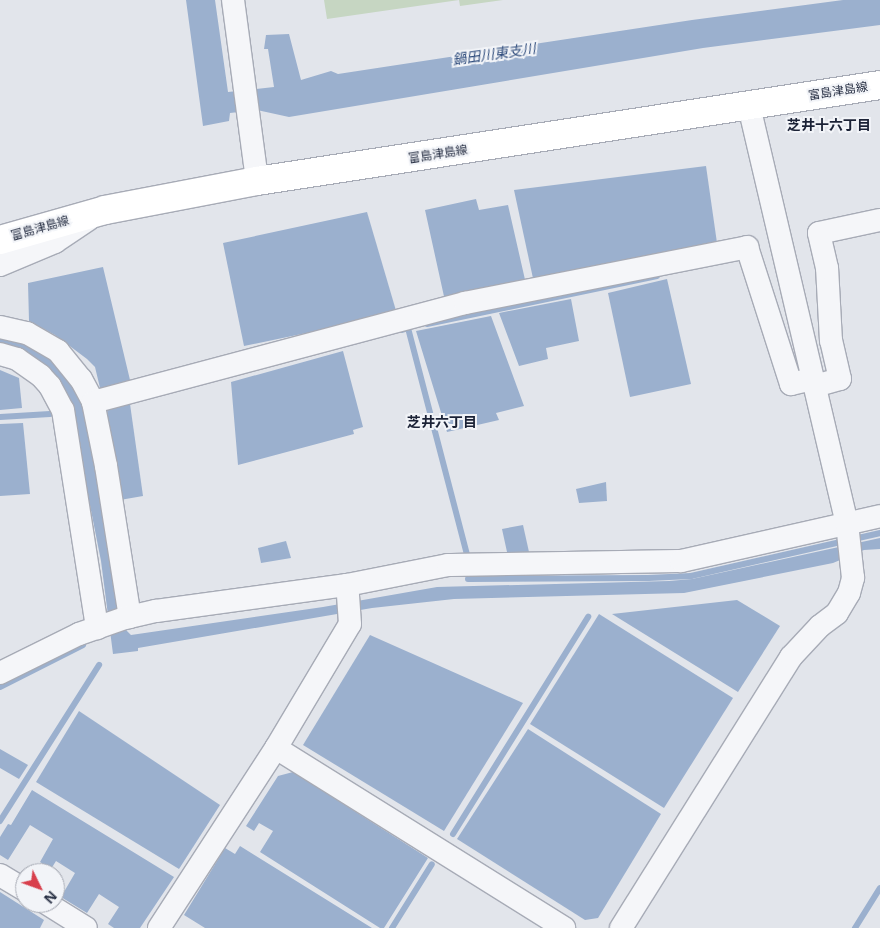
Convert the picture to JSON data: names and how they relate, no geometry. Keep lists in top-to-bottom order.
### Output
{
  "streets": {
    "main road": ["富島津島線"]
  },
  "districts": ["芝井十六丁目", "芝井六丁目"],
  "water": ["鍋田川東支川"],
  "north": "bottom right"
}
